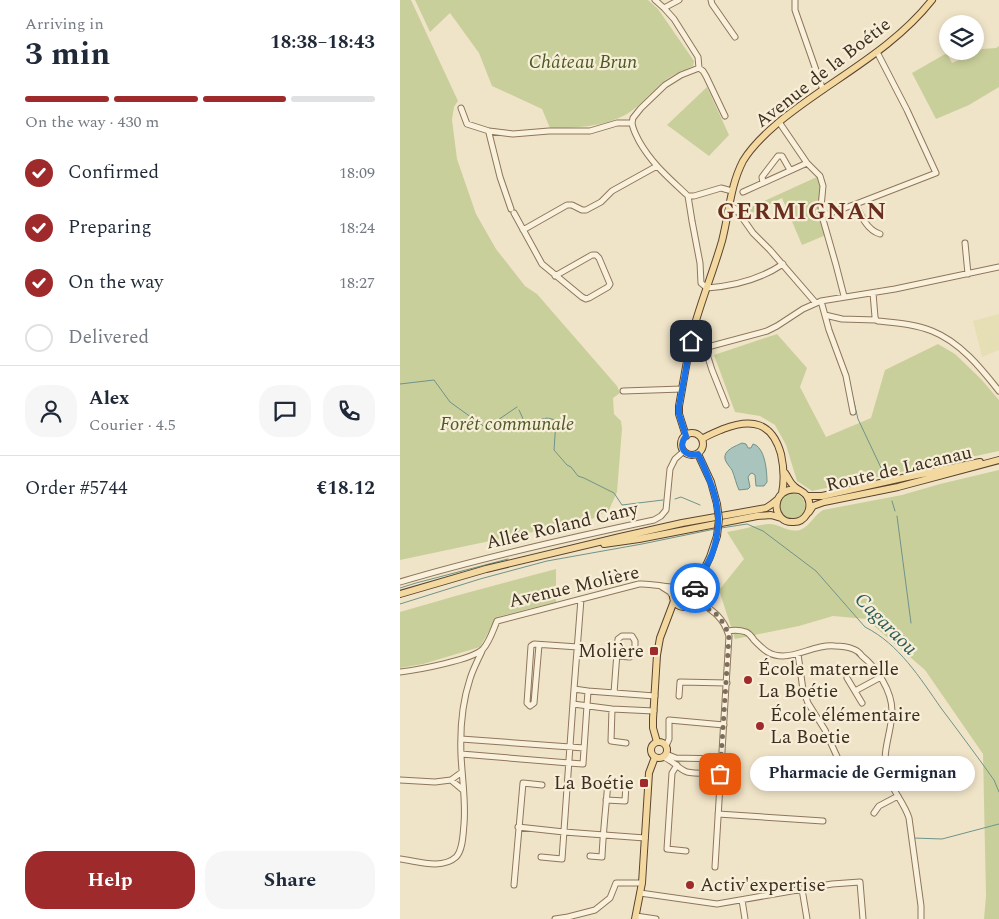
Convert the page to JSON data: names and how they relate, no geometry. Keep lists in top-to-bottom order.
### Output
{
  "streets": {
    "main road": ["Avenue de la Boétie", "Route de Lacanau"],
    "street": ["Allée Roland Cany", "Avenue Molière"]
  },
  "crossings": [
    ["Avenue de la Boétie", "Allée Roland Cany"]
  ],
  "districts": ["GERMIGNAN"],
  "water": ["Cagaraou"],
  "parks": ["Château Brun", "Forêt communale"],
  "places": {
    "transit": ["Molière", "La Boétie"],
    "other": [
      "École maternelle La Boétie",
      "École élémentaire La Boetie",
      "Pharmacie de Germignan",
      "Activ'expertise"
    ]
  },
  "page": {
    "heading": ["3 min", "Arriving in", "18:38–18:43"],
    "panel": [
      "Alex",
      "Courier · 4.5",
      "Order #5744",
      "€18.12"
    ],
    "bar": "On the way · 430 m",
    "list": [
      ["Confirmed", "18:09"],
      ["Preparing", "18:24"],
      ["On the way", "18:27"],
      "Delivered"
    ],
    "bubble": "Pharmacie de Germignan",
    "buttons": ["Help", "Share"]
  }
}
